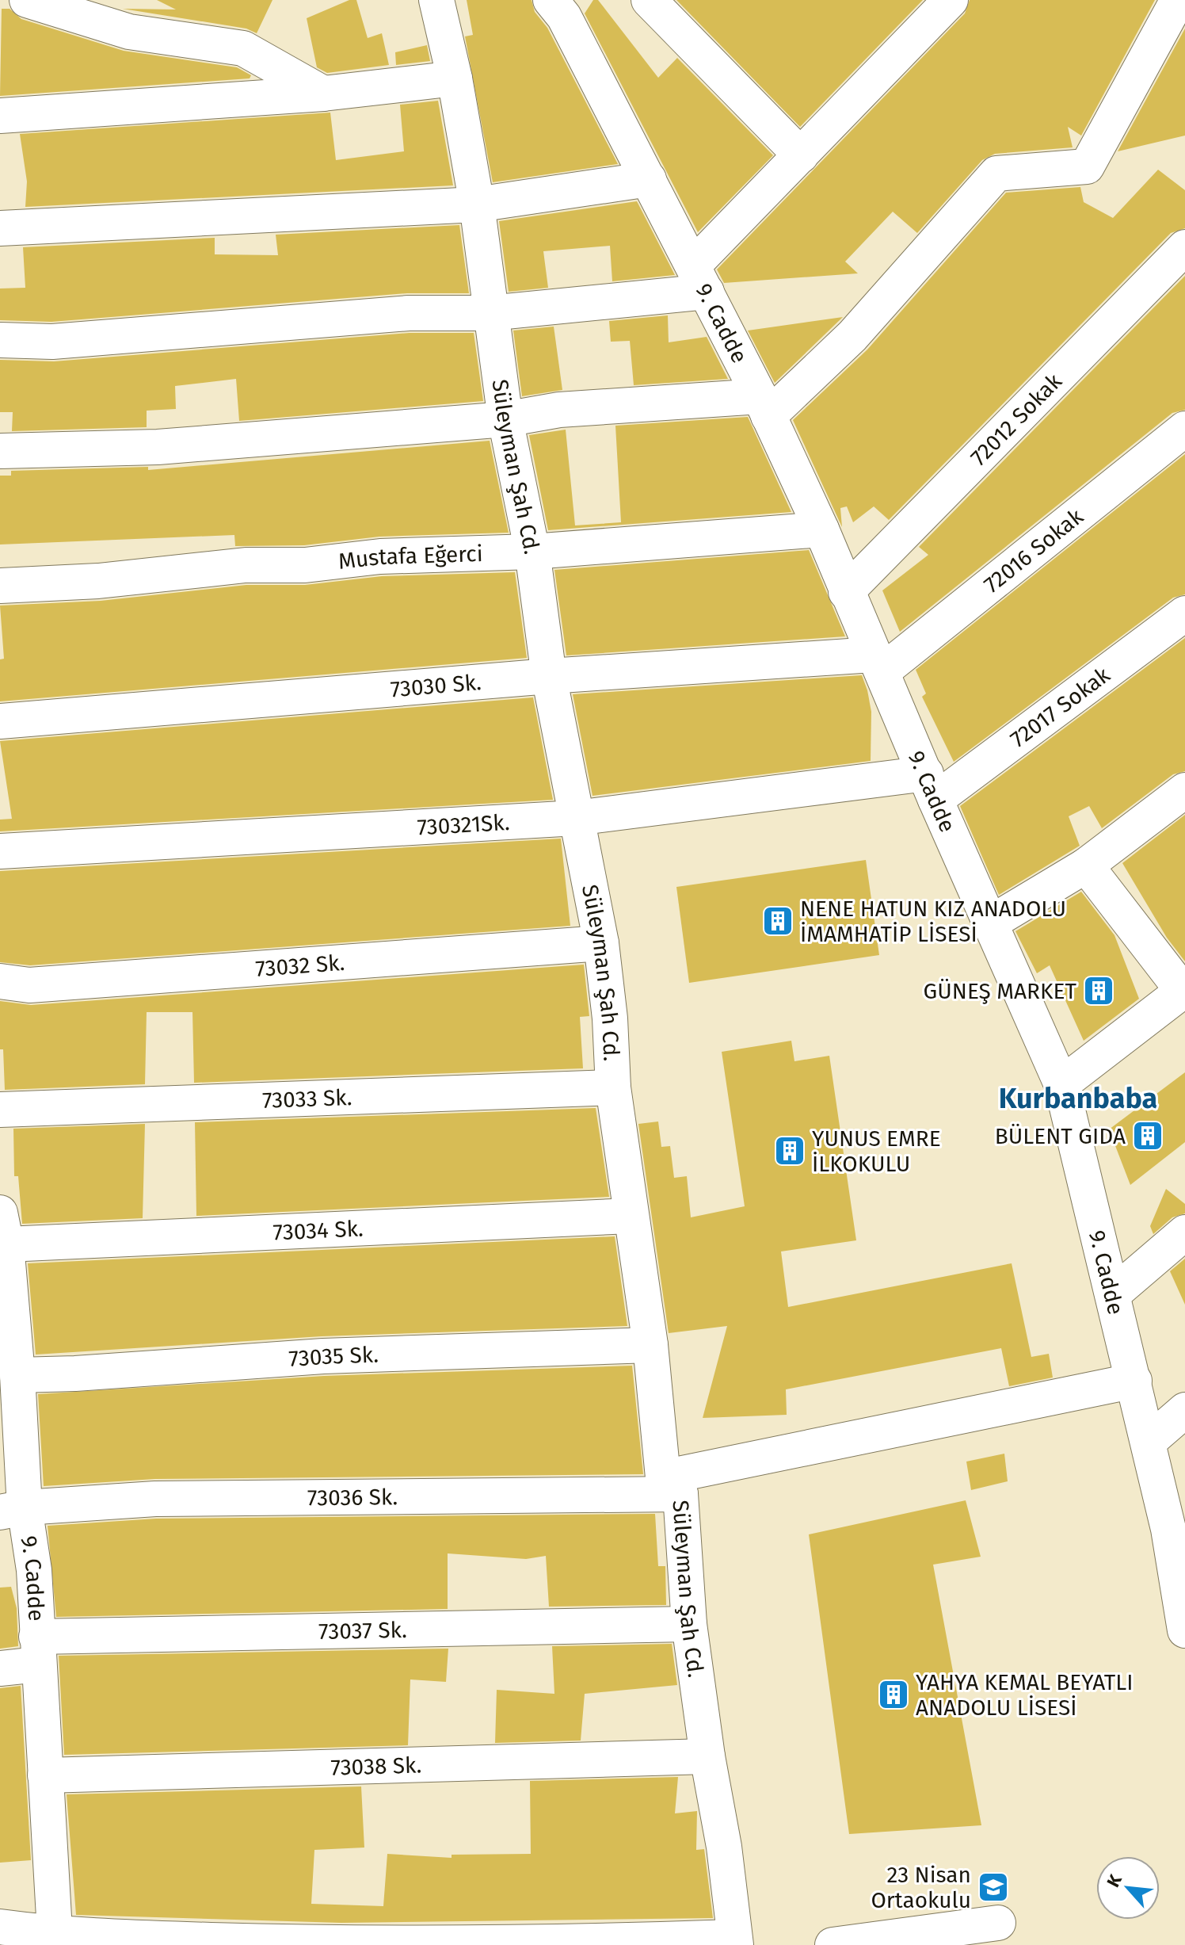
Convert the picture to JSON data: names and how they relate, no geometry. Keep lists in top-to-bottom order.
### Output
{
  "streets": {
    "street": [
      "9. Cadde",
      "72012 Sokak",
      "Süleyman Şah Cd.",
      "72016 Sokak",
      "Mustafa Eğerci",
      "73030 Sk.",
      "72017 Sokak",
      "730321Sk.",
      "73032 Sk.",
      "73033 Sk.",
      "73034 Sk.",
      "73035 Sk.",
      "73036 Sk.",
      "73037 Sk.",
      "73038 Sk."
    ]
  },
  "crossings": [
    ["9. Cadde", "72012 Sokak"],
    ["9. Cadde", "72016 Sokak"],
    ["9. Cadde", "Mustafa Eğerci"],
    ["9. Cadde", "73030 Sk."],
    ["9. Cadde", "72017 Sokak"],
    ["9. Cadde", "730321Sk."],
    ["9. Cadde", "73034 Sk."],
    ["9. Cadde", "73035 Sk."],
    ["9. Cadde", "73036 Sk."],
    ["9. Cadde", "73037 Sk."],
    ["9. Cadde", "73038 Sk."],
    ["Süleyman Şah Cd.", "Mustafa Eğerci"],
    ["Süleyman Şah Cd.", "73030 Sk."],
    ["Süleyman Şah Cd.", "730321Sk."],
    ["Süleyman Şah Cd.", "73032 Sk."],
    ["Süleyman Şah Cd.", "73033 Sk."],
    ["Süleyman Şah Cd.", "73034 Sk."],
    ["Süleyman Şah Cd.", "73035 Sk."],
    ["Süleyman Şah Cd.", "73036 Sk."],
    ["Süleyman Şah Cd.", "73037 Sk."],
    ["Süleyman Şah Cd.", "73038 Sk."],
    ["72016 Sokak", "73030 Sk."],
    ["72017 Sokak", "730321Sk."]
  ],
  "districts": ["Kurbanbaba"],
  "places": {
    "building": [
      "NENE HATUN KIZ ANADOLU İMAMHATİP LİSESİ",
      "GÜNEŞ MARKET",
      "BÜLENT GIDA",
      "YUNUS EMRE İLKOKULU",
      "YAHYA KEMAL BEYATLI ANADOLU LİSESİ"
    ],
    "school or university": ["23 Nisan Ortaokulu"]
  },
  "north": "top left"
}
